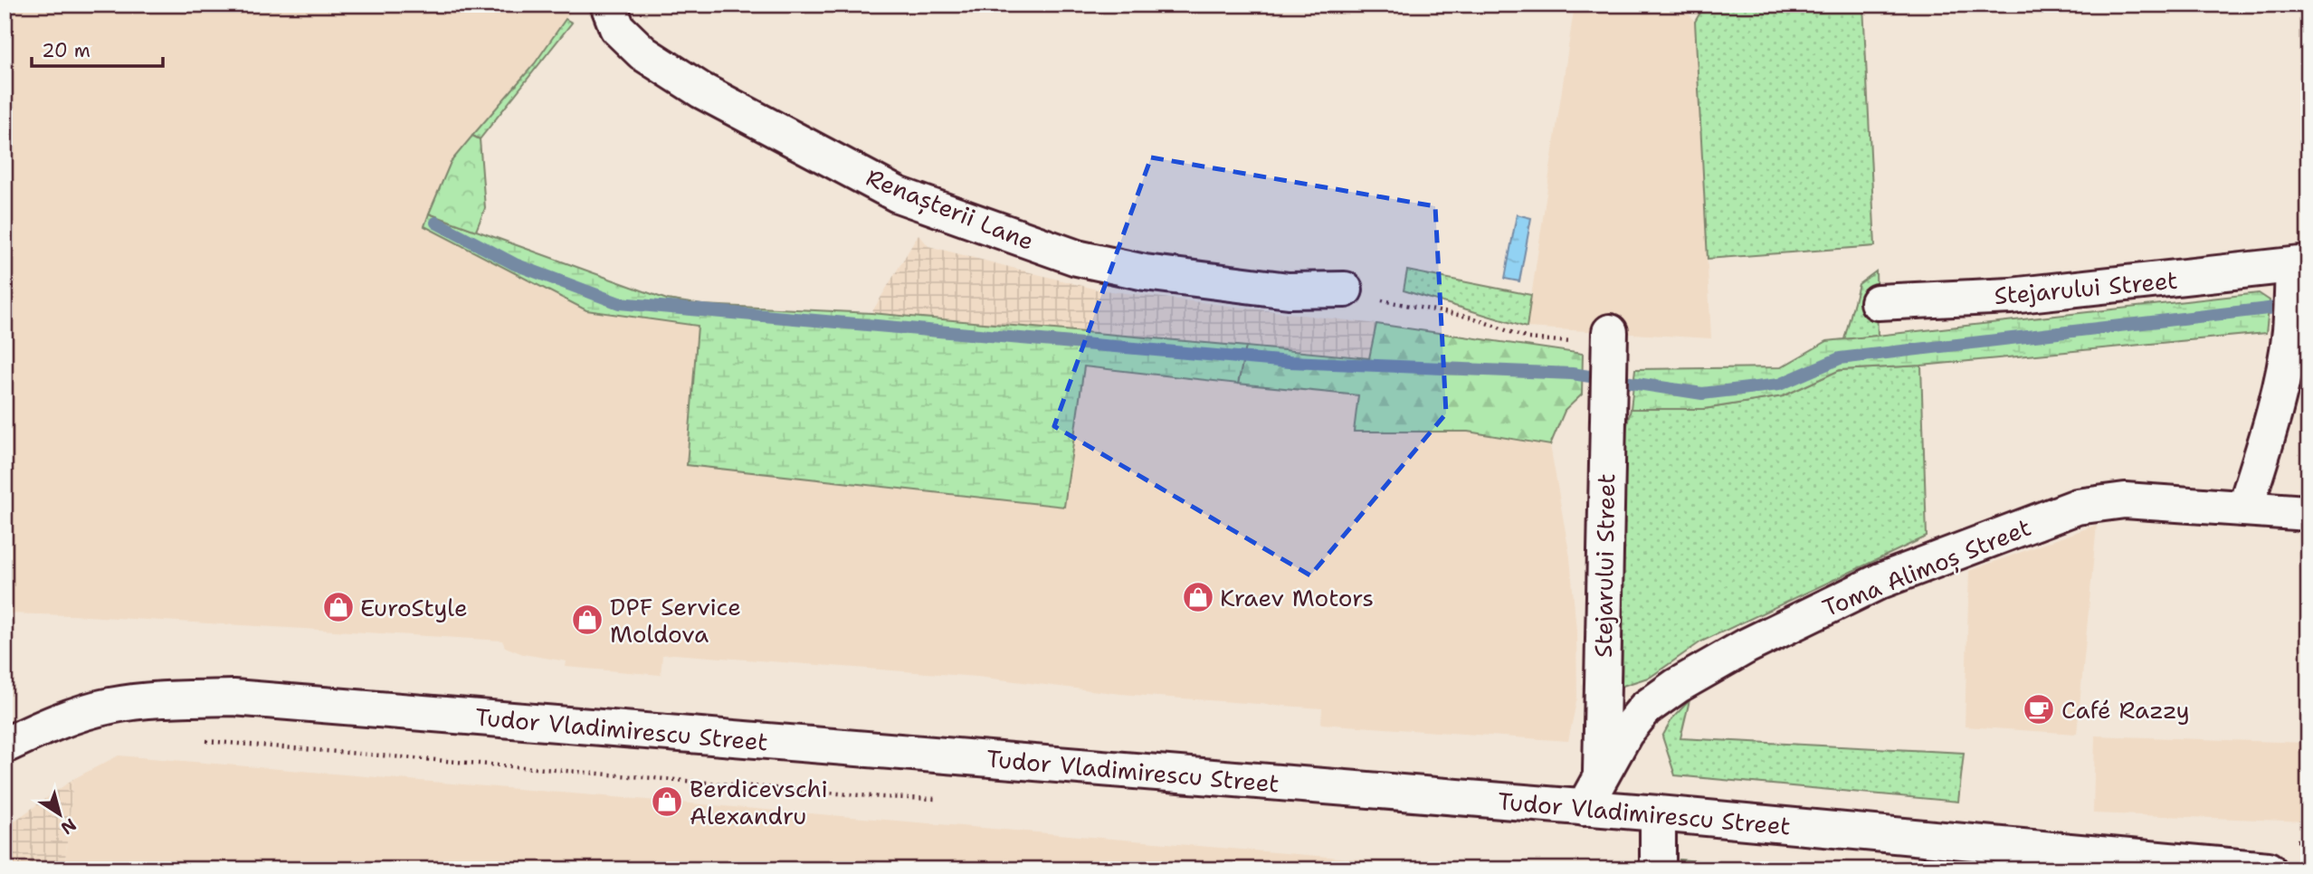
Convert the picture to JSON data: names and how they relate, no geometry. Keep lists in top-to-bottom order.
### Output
{
  "streets": {
    "street": [
      "Renașterii Lane",
      "Stejarului Street",
      "Toma Alimoș Street",
      "Tudor Vladimirescu Street"
    ]
  },
  "crossings": [
    ["Stejarului Street", "Toma Alimoș Street"],
    ["Toma Alimoș Street", "Tudor Vladimirescu Street"]
  ],
  "places": {
    "shop": [
      "Kraev Motors",
      "EuroStyle",
      "DPF Service Moldova",
      "Berdicevschi Alexandru"
    ],
    "cafe": ["Café Razzy"]
  },
  "scale_bar": "20 m",
  "north": "bottom right"
}
